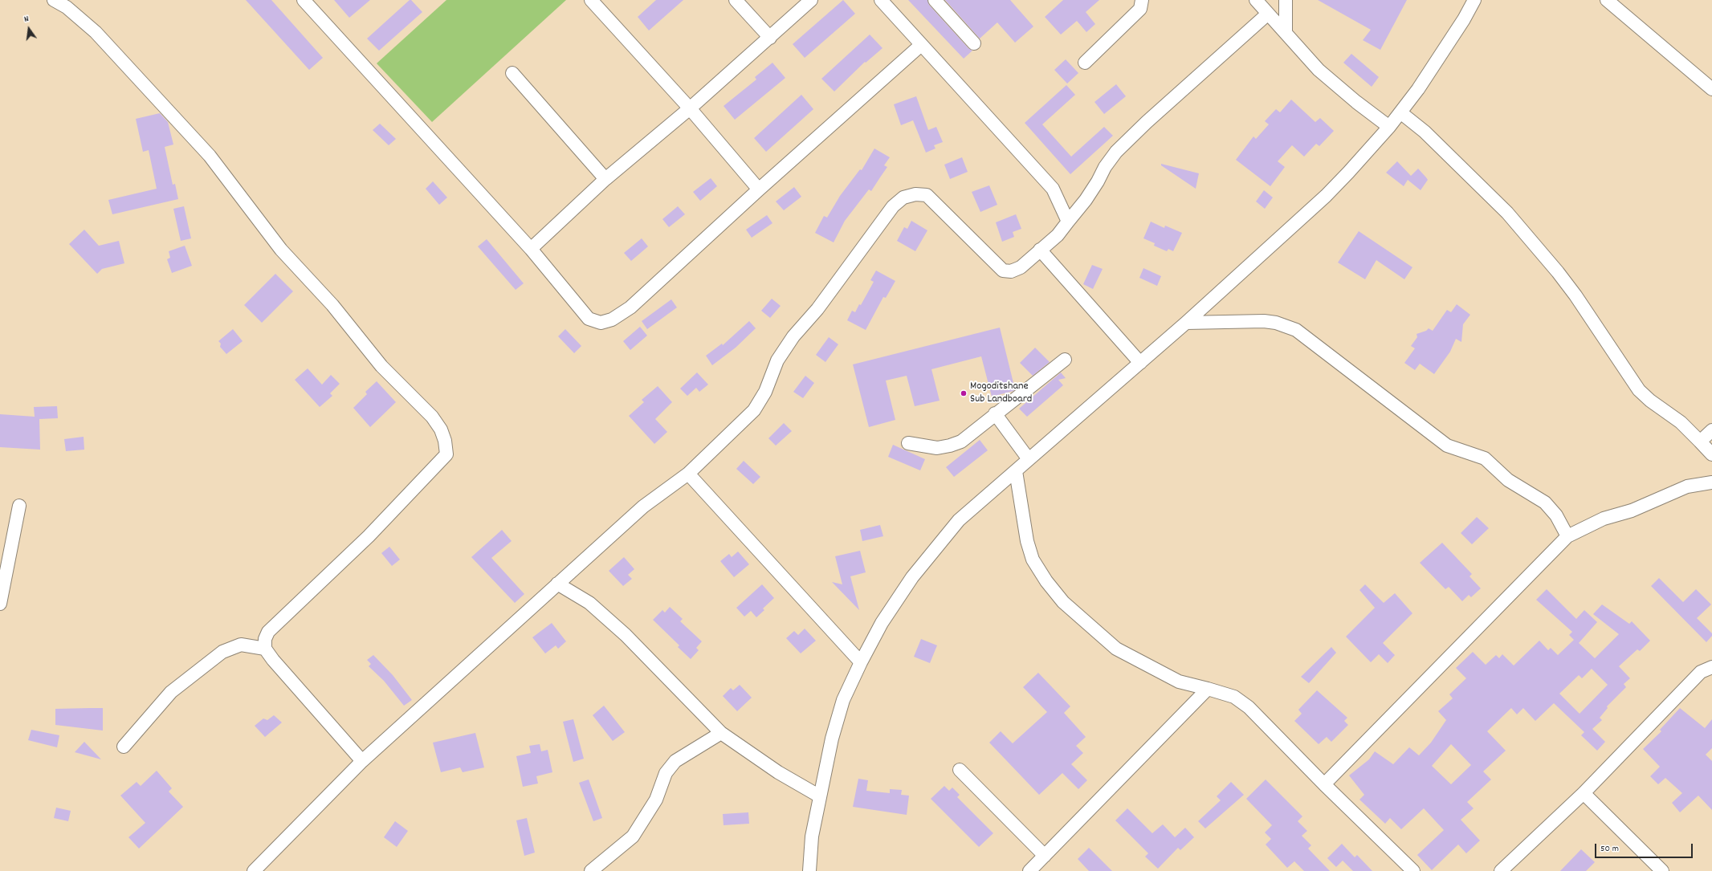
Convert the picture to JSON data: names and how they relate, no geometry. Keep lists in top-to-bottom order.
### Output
{
  "places": ["Mogoditshane Sub Landboard"],
  "scale_bar": "50 m",
  "north": "top"
}
